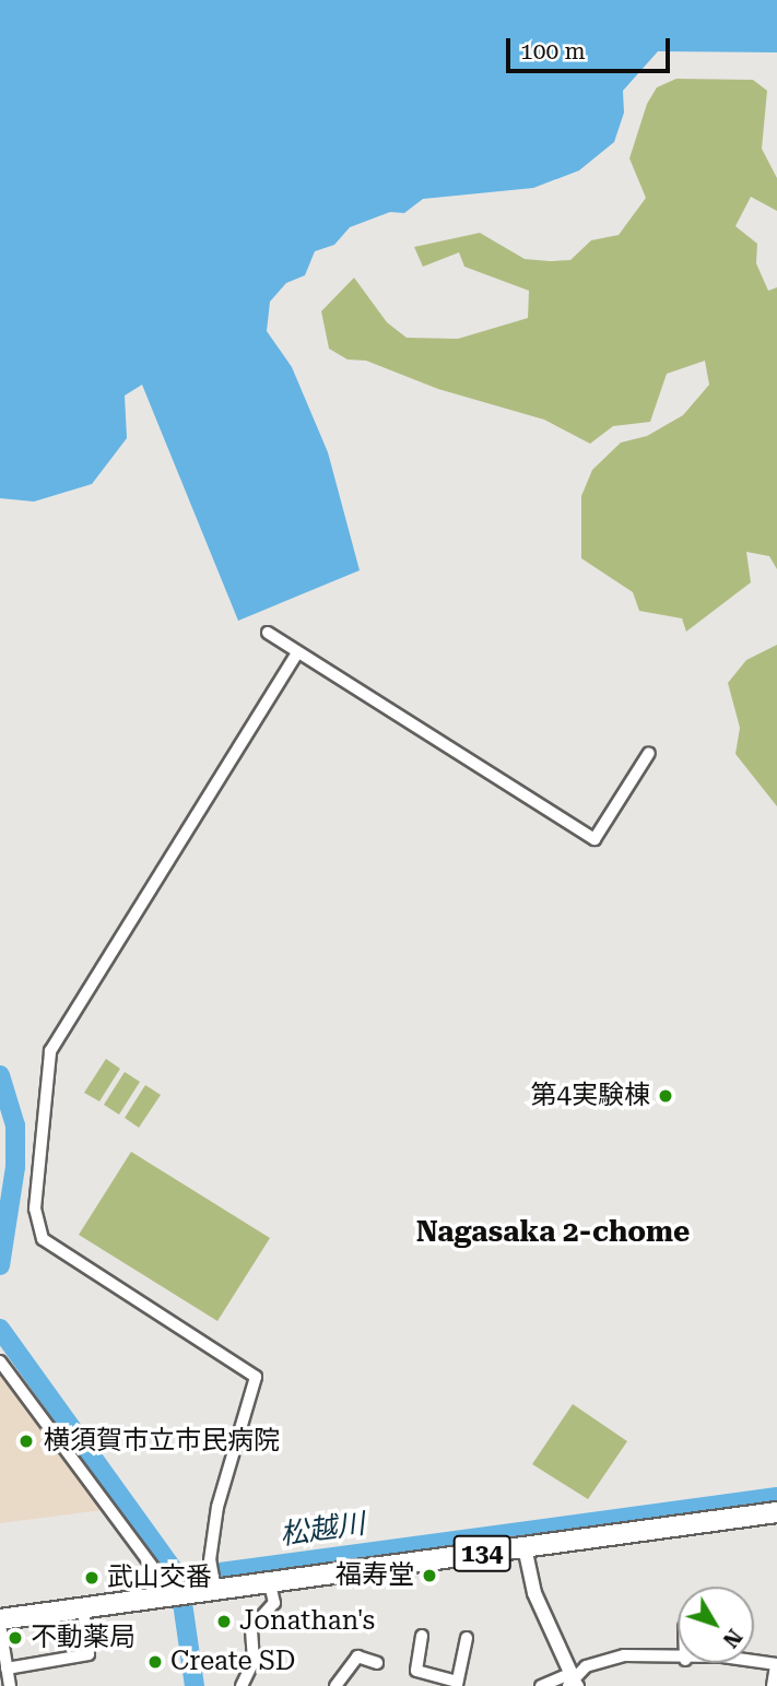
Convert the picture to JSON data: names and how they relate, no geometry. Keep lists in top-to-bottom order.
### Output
{
  "streets": {
    "highway": ["134"]
  },
  "districts": ["Nagasaka 2-chome"],
  "water": ["松越川"],
  "places": [
    "第4実験棟",
    "横須賀市立市民病院",
    "福寿堂",
    "武山交番",
    "Jonathan's",
    "不動薬局",
    "Create SD"
  ],
  "scale_bar": "100 m",
  "north": "bottom right"
}
